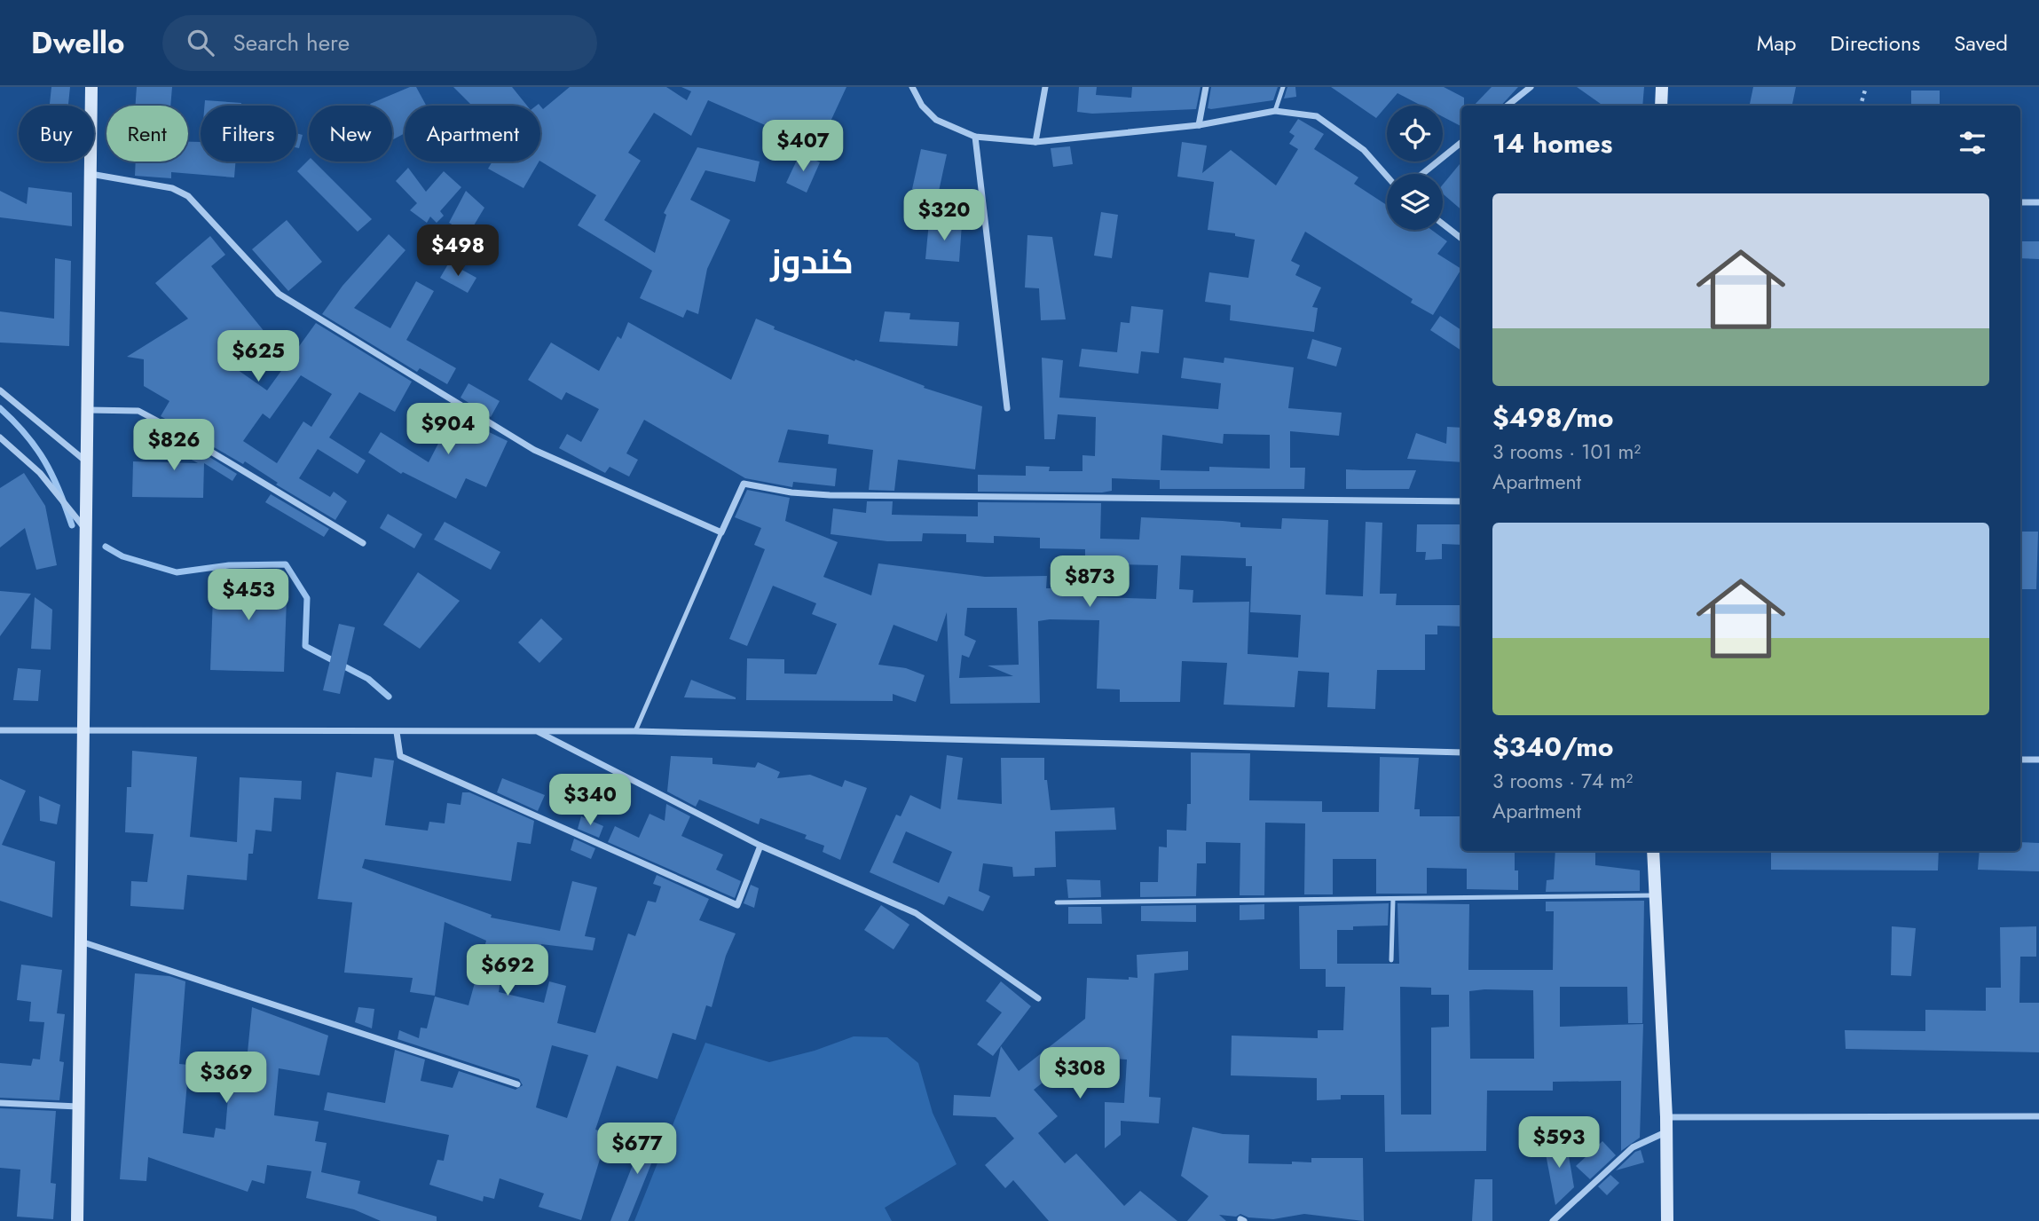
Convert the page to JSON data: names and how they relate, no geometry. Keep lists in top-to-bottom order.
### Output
{
  "districts": ["کندوز"],
  "page": {
    "header": "Dwello",
    "search": "Search here",
    "nav": ["Map", "Directions", "Saved"],
    "chip": [
      "Buy",
      "Rent",
      "Filters",
      "New",
      "Apartment"
    ],
    "heading": "14 homes",
    "price": [
      "$407",
      "$320",
      "$498",
      "$625",
      "$904",
      "$826",
      "$873",
      "$453",
      "$340",
      "$692",
      "$308",
      "$369",
      "$593",
      "$677"
    ],
    "list": [
      {
        "name": "$498/mo",
        "note": "3 rooms · 101 m² · Apartment"
      },
      {
        "name": "$340/mo",
        "note": "3 rooms · 74 m² · Apartment"
      }
    ]
  }
}
